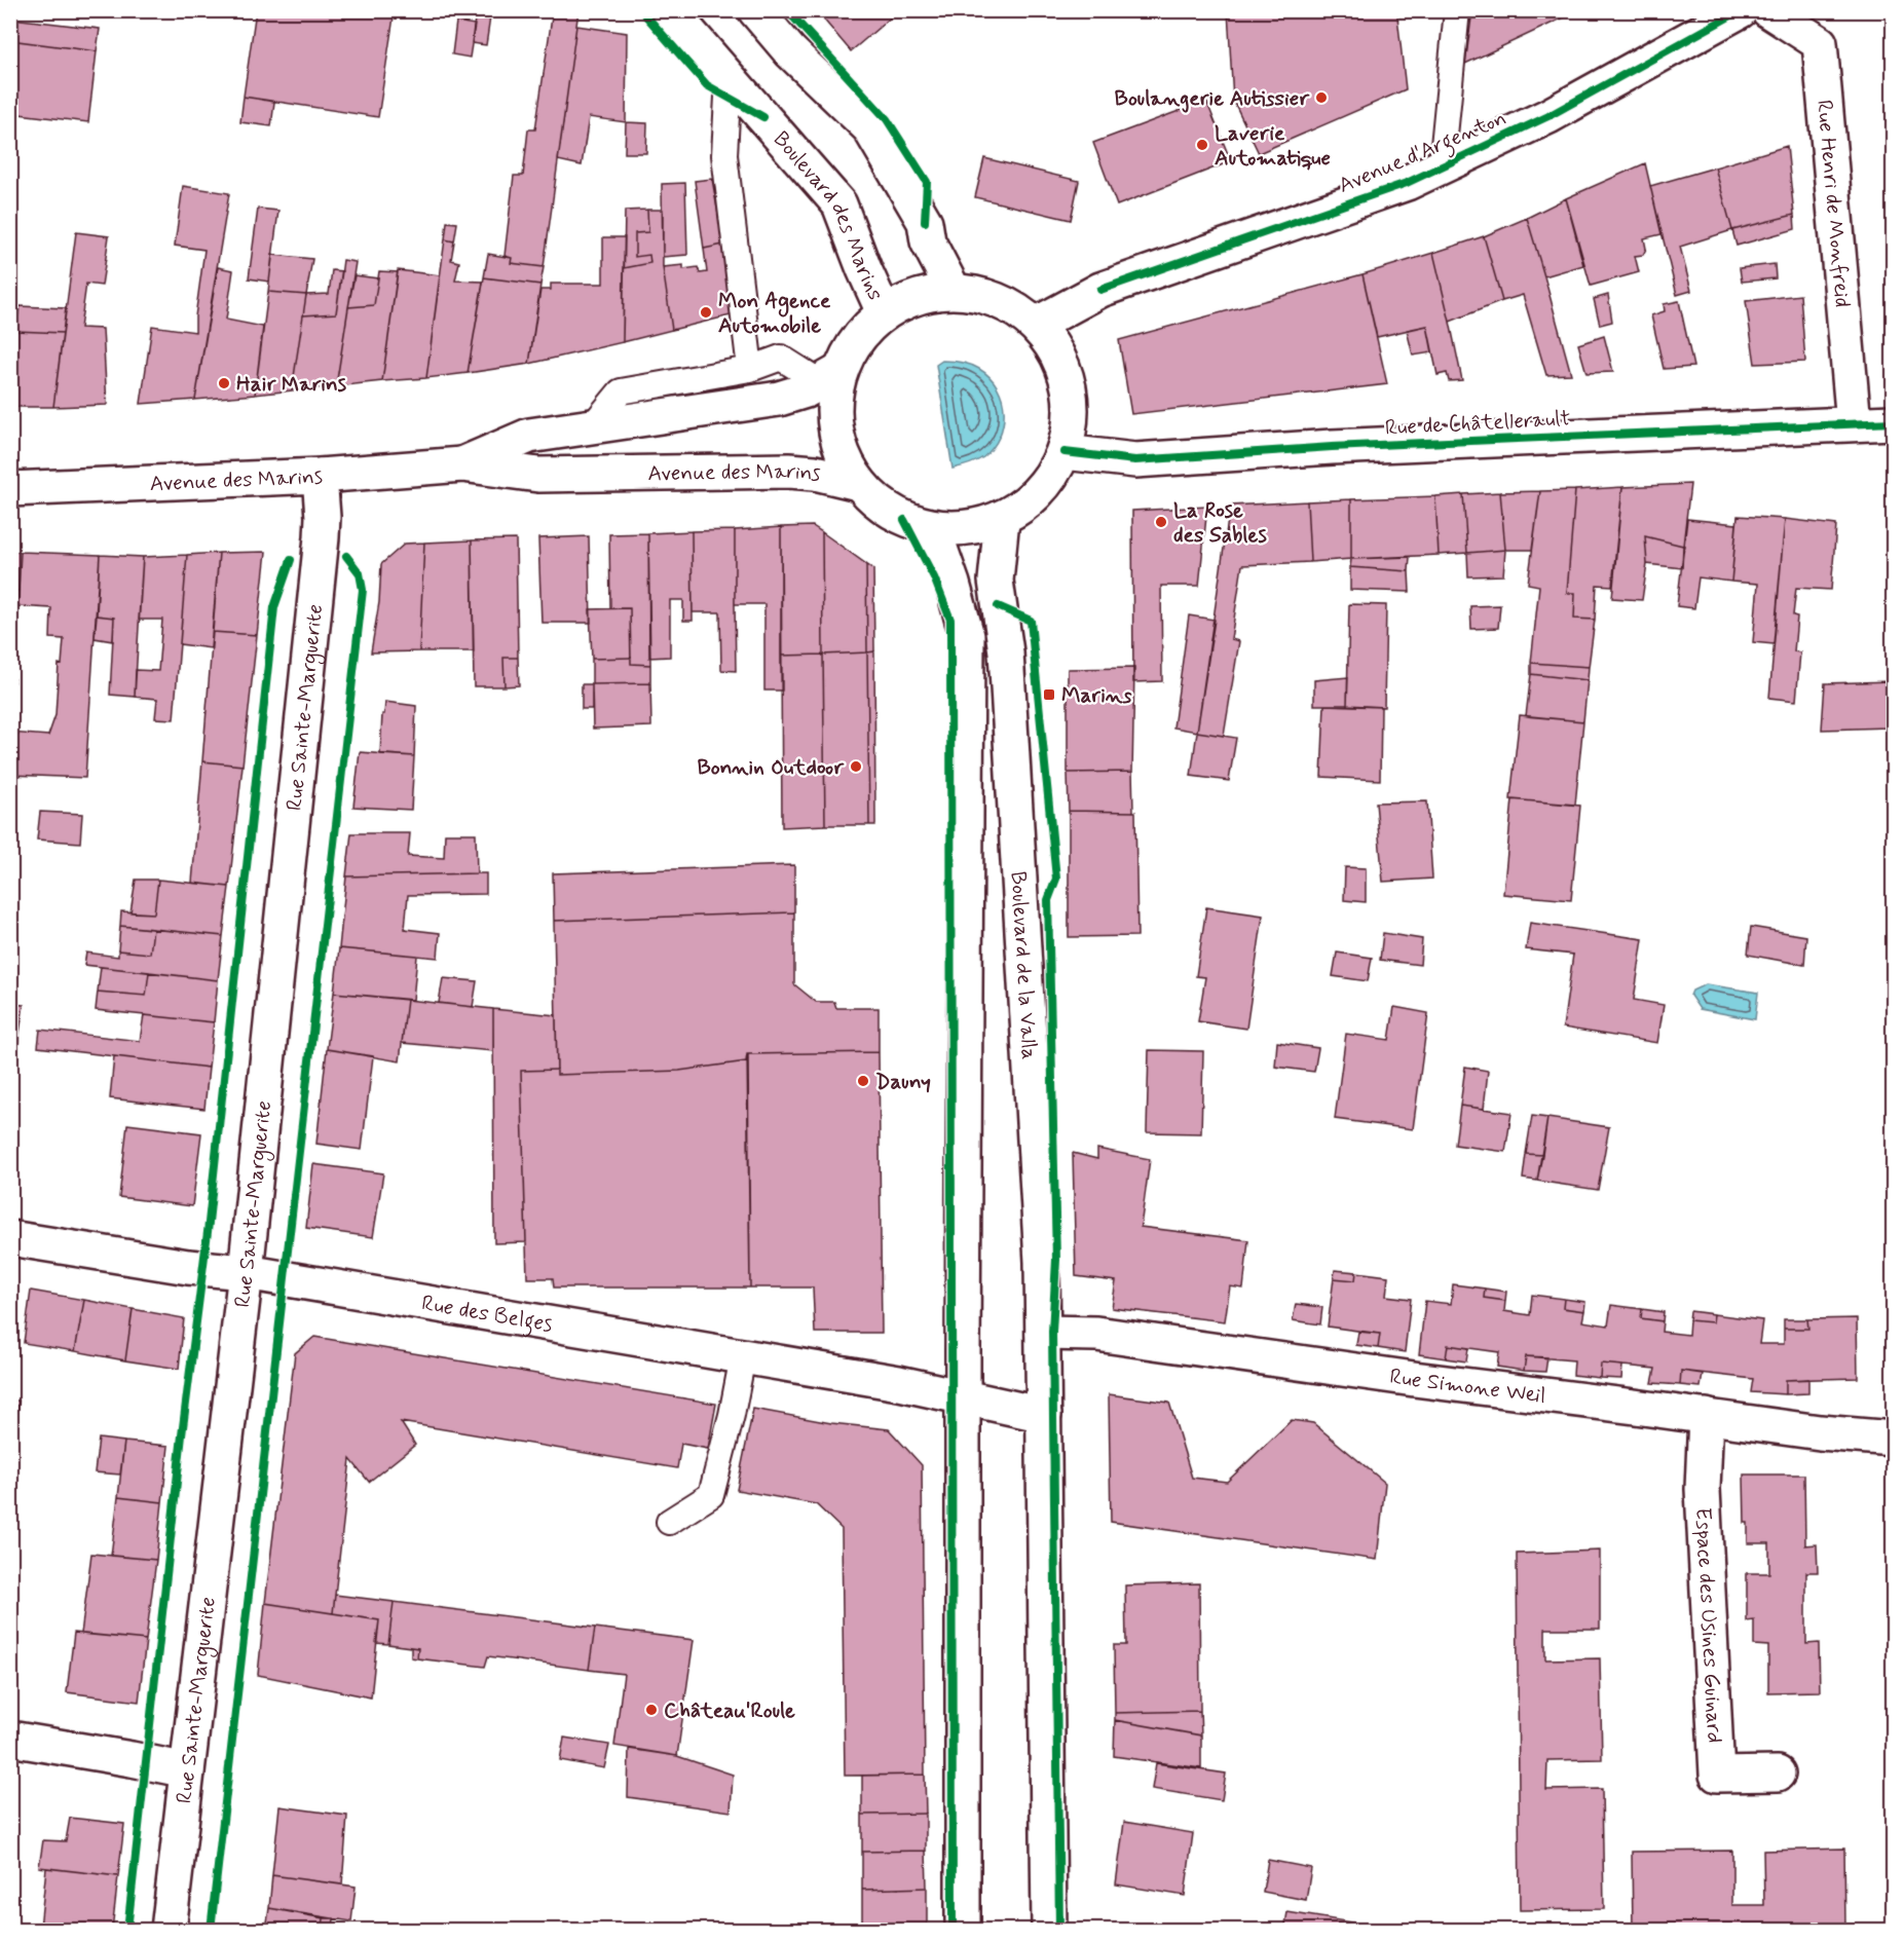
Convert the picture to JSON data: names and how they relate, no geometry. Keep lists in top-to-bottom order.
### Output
{
  "streets": {
    "main road": [
      "Avenue d'Argenton",
      "Rue Henri de Monfreid",
      "Boulevard des Marins",
      "Rue de Châtellerault",
      "Avenue des Marins",
      "Rue Sainte-Marguerite",
      "Boulevard de la Valla",
      "Rue des Belges",
      "Rue Simone Weil",
      "Espace des Usines Guinard"
    ]
  },
  "crossings": [
    ["Rue Henri de Monfreid", "Rue de Châtellerault"],
    ["Avenue des Marins", "Rue Sainte-Marguerite"],
    ["Rue Sainte-Marguerite", "Rue des Belges"],
    ["Boulevard de la Valla", "Rue Simone Weil"],
    ["Rue Simone Weil", "Espace des Usines Guinard"]
  ],
  "places": {
    "other": [
      "Boulangerie Autissier",
      "Laverie Automatique",
      "Mon Agence Automobile",
      "Hair Marins",
      "La Rose des Sables",
      "Bonnin Outdoor",
      "Dauny",
      "Château'Roule"
    ],
    "transit": ["Marins"]
  }
}
